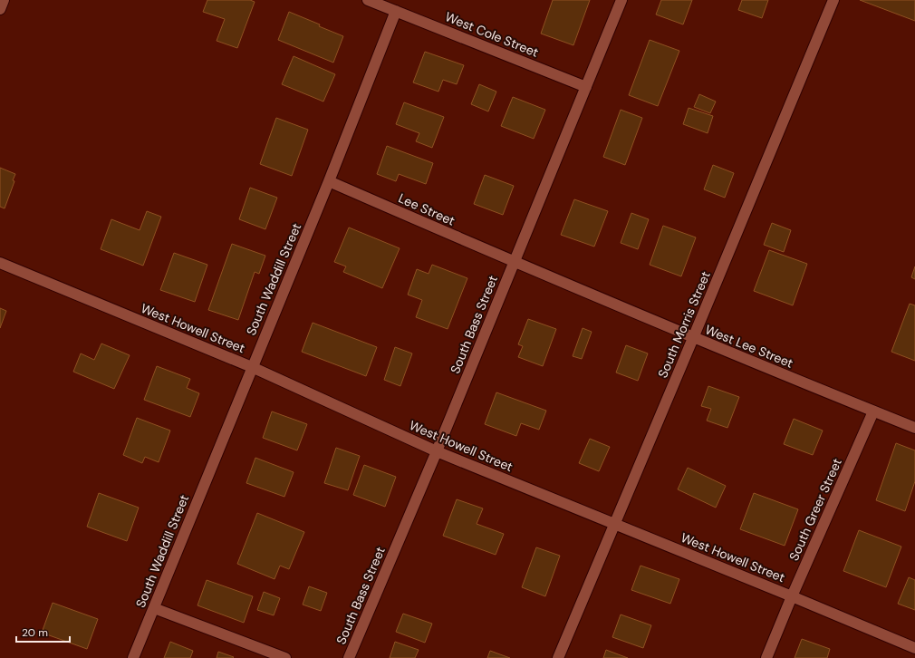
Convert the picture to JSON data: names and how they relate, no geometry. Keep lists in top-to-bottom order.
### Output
{
  "streets": {
    "street": [
      "West Cole Street",
      "Lee Street",
      "South Waddill Street",
      "South Bass Street",
      "South Morris Street",
      "West Howell Street",
      "West Lee Street",
      "South Greer Street"
    ]
  },
  "crossings": [
    ["West Cole Street", "South Waddill Street"],
    ["West Cole Street", "South Bass Street"],
    ["Lee Street", "South Waddill Street"],
    ["Lee Street", "South Bass Street"],
    ["Lee Street", "West Lee Street"],
    ["South Waddill Street", "West Howell Street"],
    ["South Bass Street", "West Howell Street"],
    ["South Bass Street", "West Lee Street"],
    ["South Morris Street", "West Howell Street"],
    ["South Morris Street", "West Lee Street"],
    ["West Howell Street", "South Greer Street"],
    ["West Lee Street", "South Greer Street"]
  ],
  "scale_bar": "20 m"
}
